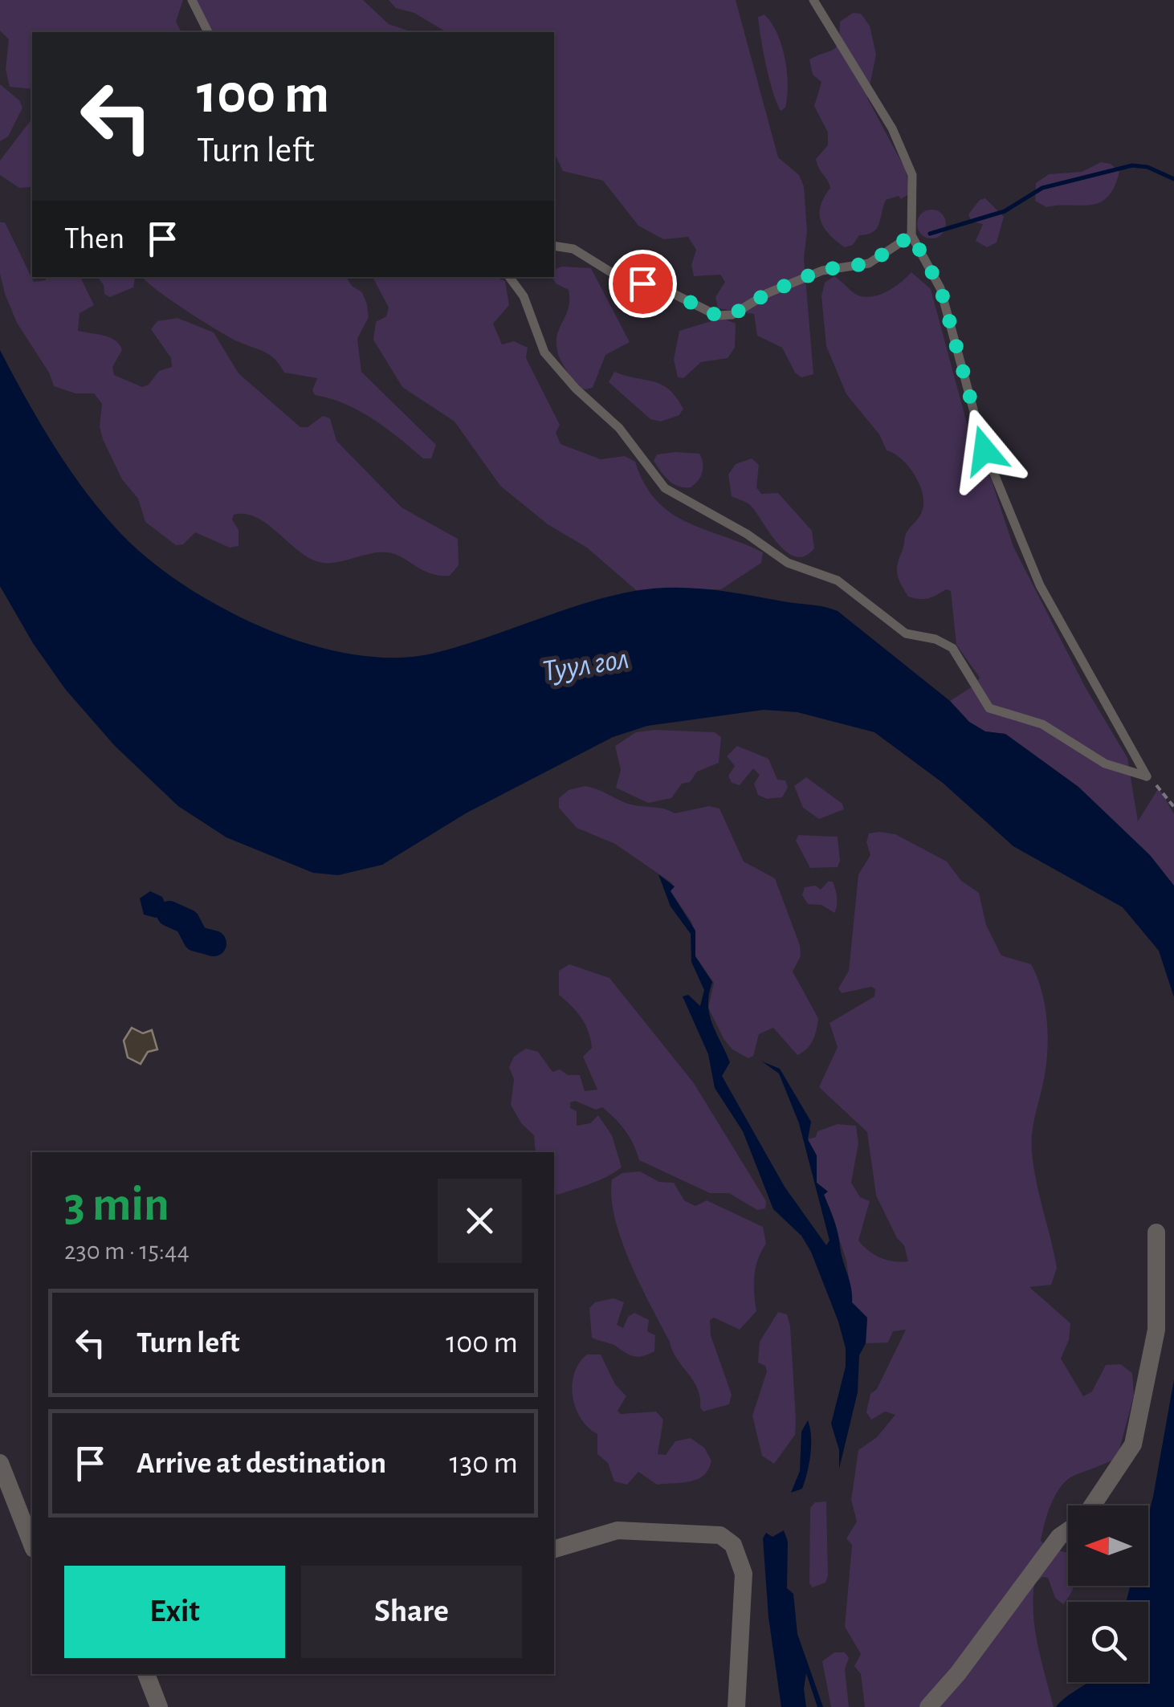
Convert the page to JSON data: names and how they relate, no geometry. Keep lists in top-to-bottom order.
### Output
{
  "water": ["Туул гол"],
  "north": "left",
  "page": {
    "turn": ["100 m", "Turn left"],
    "then": "Then",
    "heading": ["3 min", "230 m · 15:44"],
    "list": [
      {
        "name": "Turn left",
        "value": "100 m"
      },
      {
        "name": "Arrive at destination",
        "value": "130 m"
      }
    ],
    "buttons": ["Exit", "Share"]
  }
}
